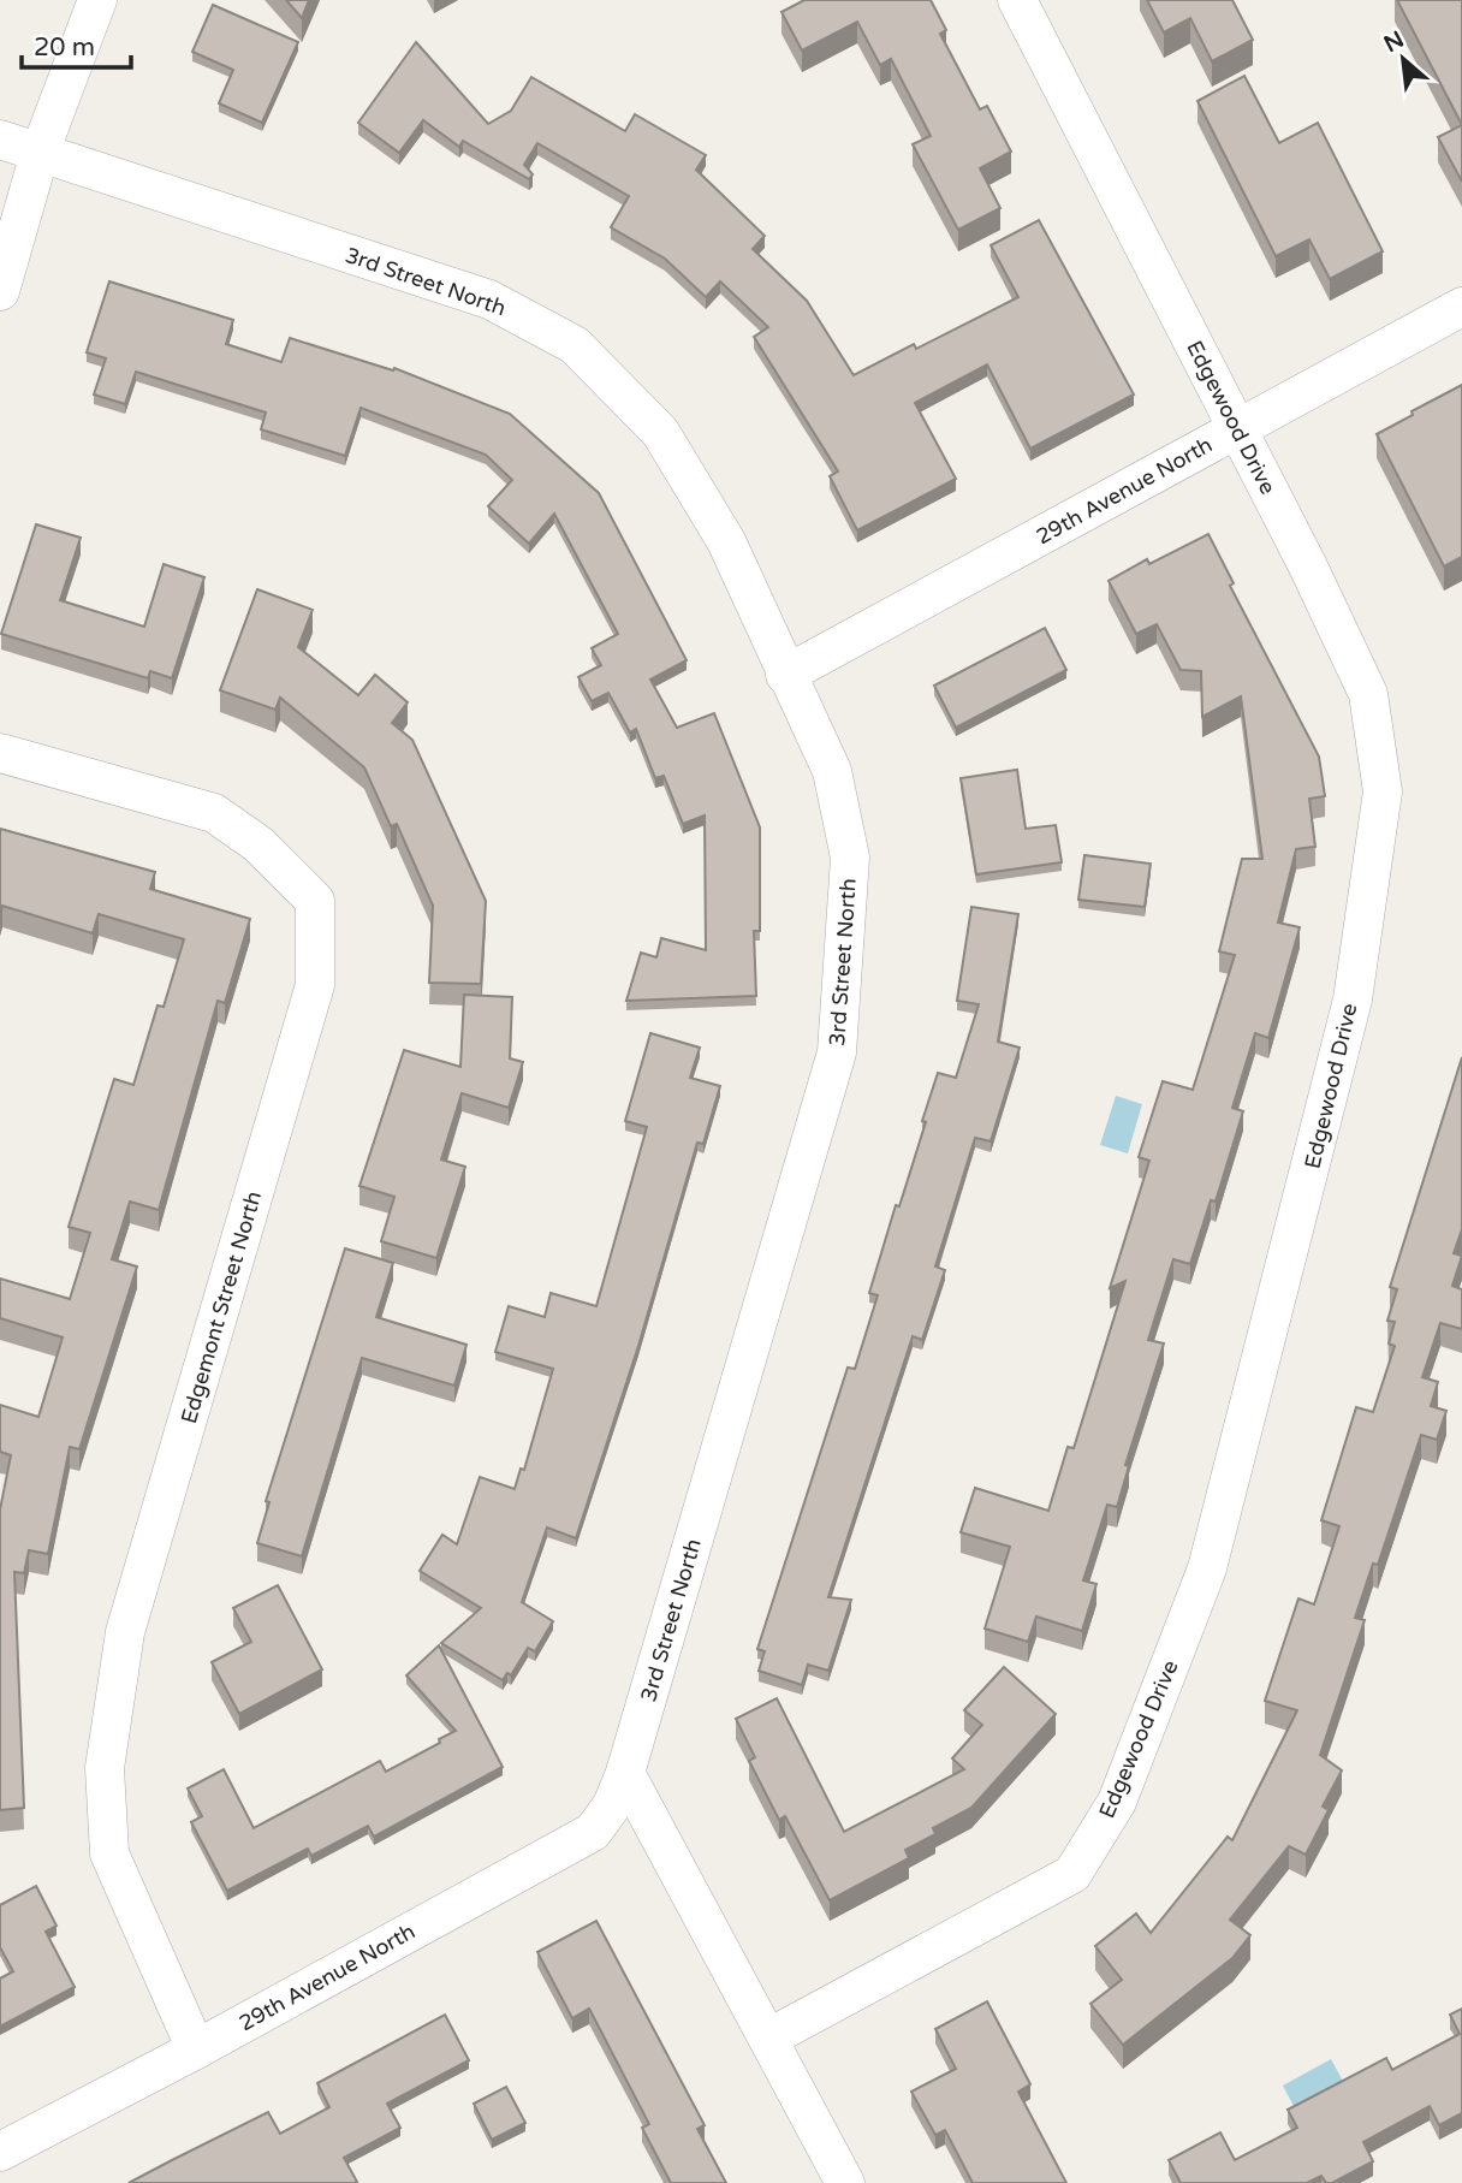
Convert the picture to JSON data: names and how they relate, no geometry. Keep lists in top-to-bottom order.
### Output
{
  "streets": {
    "street": [
      "3rd Street North",
      "Edgewood Drive",
      "29th Avenue North",
      "Edgemont Street North"
    ]
  },
  "crossings": [
    ["3rd Street North", "29th Avenue North"],
    ["Edgewood Drive", "29th Avenue North"],
    ["29th Avenue North", "Edgemont Street North"]
  ],
  "scale_bar": "20 m",
  "north": "top left"
}
